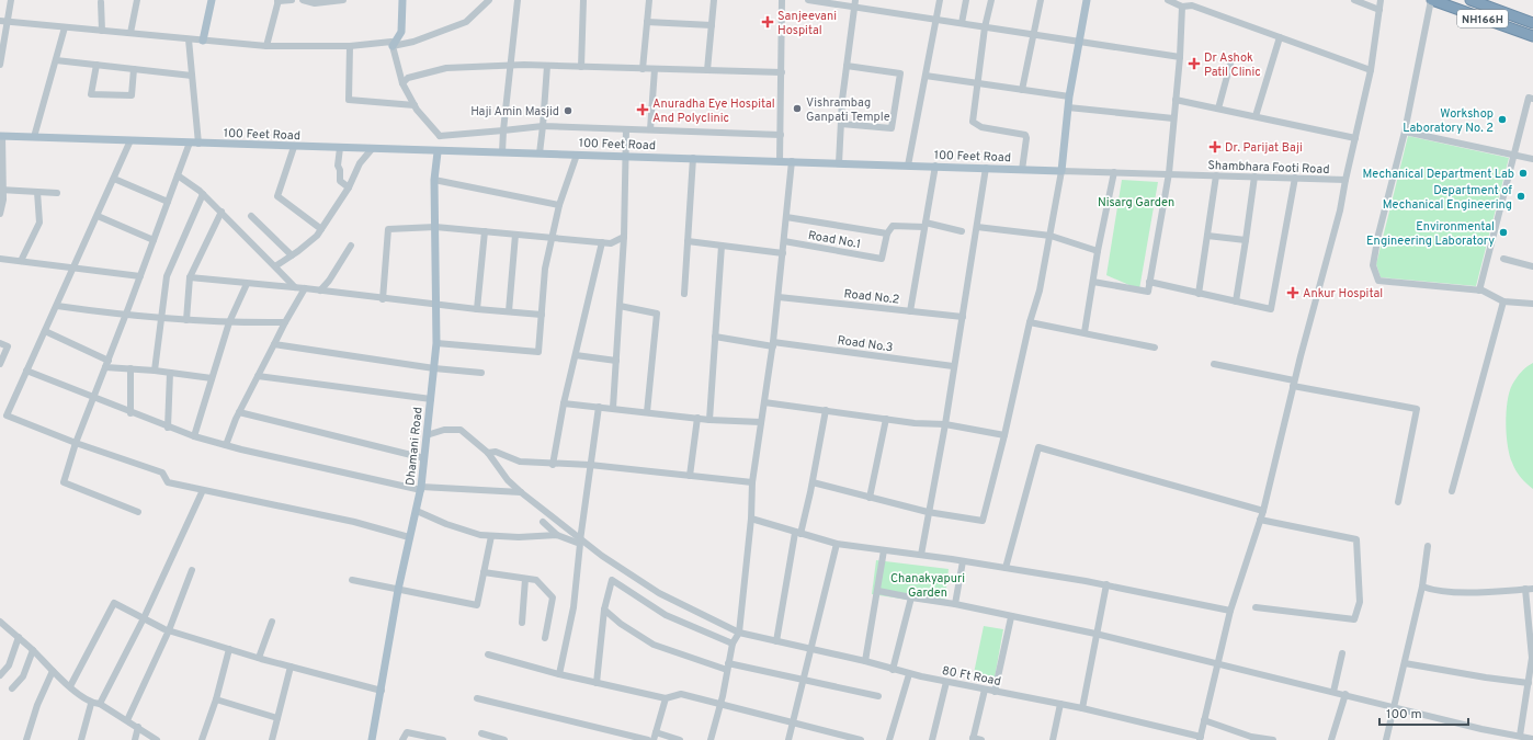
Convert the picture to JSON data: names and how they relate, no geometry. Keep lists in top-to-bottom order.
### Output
{
  "streets": {
    "highway": ["NH166H"],
    "main road": ["100 Feet Road", "Dhamani Road"],
    "street": [
      "Shambhara Footi Road",
      "Road No.1",
      "Road No.2",
      "Road No.3",
      "80 Ft Road"
    ]
  },
  "crossings": [
    ["100 Feet Road", "Shambhara Footi Road"],
    ["100 Feet Road", "Dhamani Road"]
  ],
  "parks": ["Nisarg Garden", "Chanakyapuri Garden"],
  "places": {
    "health": [
      "Sanjeevani Hospital",
      "Dr Ashok Patil Clinic",
      "Anuradha Eye Hospital And Polyclinic",
      "Dr. Parijat Baji",
      "Ankur Hospital"
    ],
    "other": [
      "Vishrambag Ganpati Temple",
      "Haji Amin Masjid",
      "Workshop Laboratory No. 2",
      "Mechanical Department Lab",
      "Department of Mechanical Engineering",
      "Environmental Engineering Laboratory"
    ]
  },
  "scale_bar": "100 m"
}
